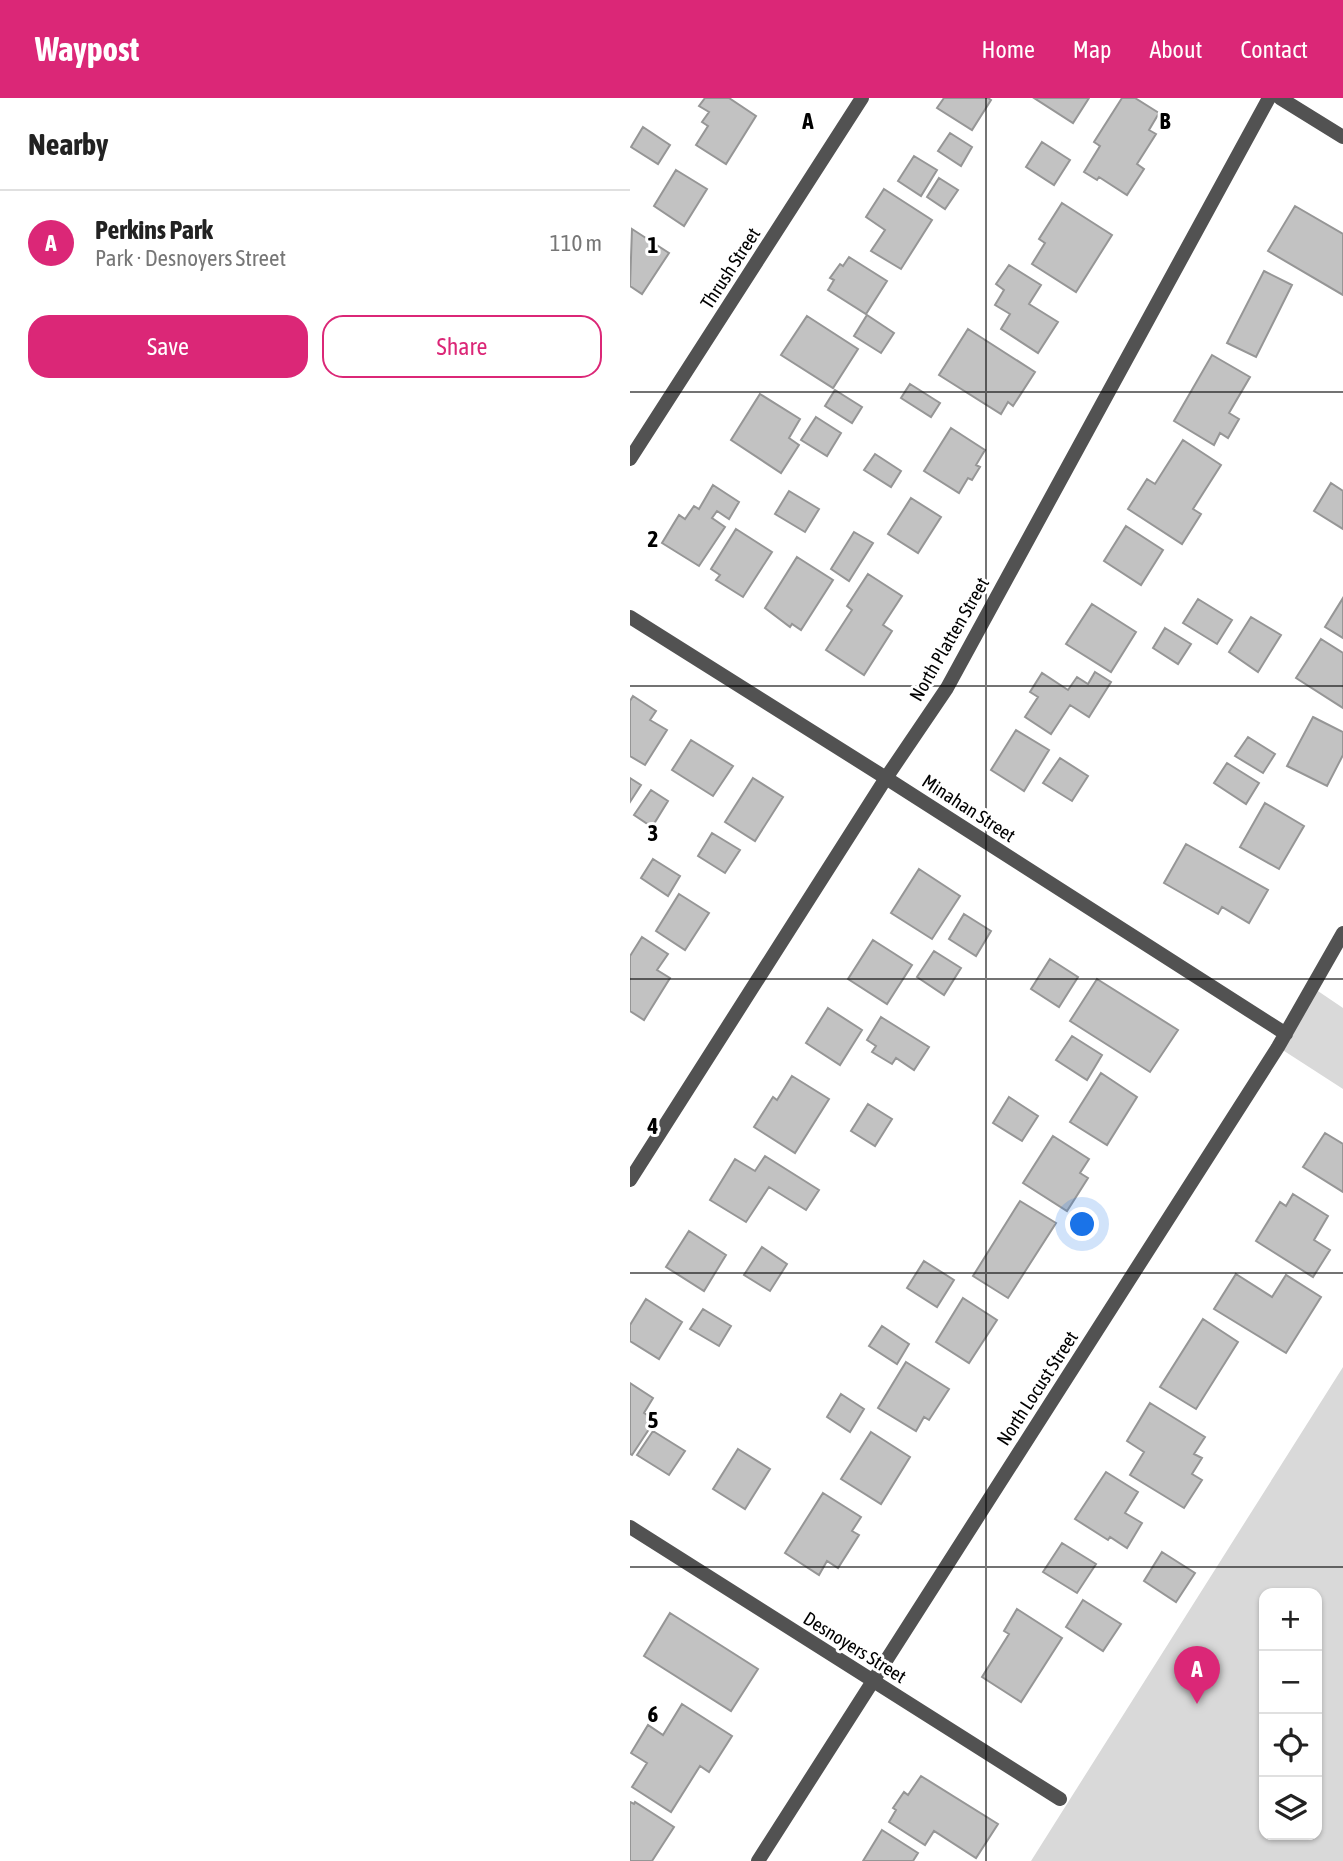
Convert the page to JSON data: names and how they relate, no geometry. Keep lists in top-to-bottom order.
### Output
{
  "streets": {
    "street": [
      "Thrush Street",
      "North Platten Street",
      "Minahan Street",
      "North Locust Street",
      "Desnoyers Street"
    ]
  },
  "crossings": [
    ["North Platten Street", "Minahan Street"],
    ["Minahan Street", "North Locust Street"],
    ["North Locust Street", "Desnoyers Street"]
  ],
  "page": {
    "header": "Waypost",
    "nav": [
      "Home",
      "Map",
      "About",
      "Contact"
    ],
    "heading": "Nearby",
    "list": [
      {
        "mark": "A",
        "name": "Perkins Park",
        "note": "Park · Desnoyers Street",
        "value": "110 m"
      }
    ],
    "buttons": ["Save", "Share"],
    "map_buttons": ["+", "−"],
    "pins": "A"
  },
  "grid": {
    "columns": ["A", "B"],
    "rows": [
      "1",
      "2",
      "3",
      "4",
      "5",
      "6"
    ]
  }
}
